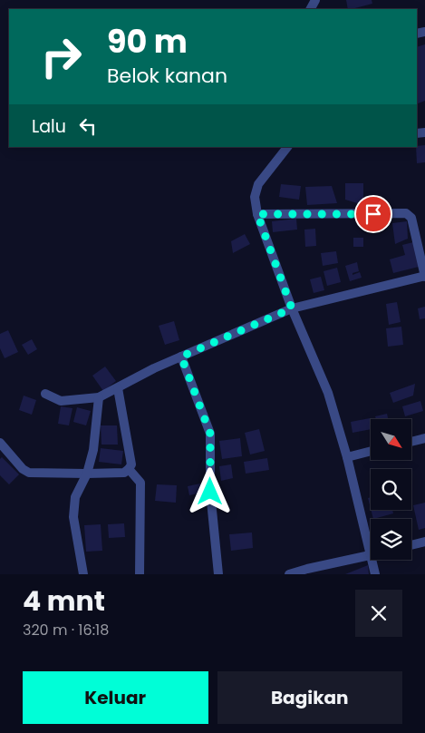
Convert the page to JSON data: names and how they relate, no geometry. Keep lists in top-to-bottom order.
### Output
{
  "north": "bottom right",
  "page": {
    "turn": ["90 m", "Belok kanan"],
    "then": "Lalu",
    "heading": ["4 mnt", "320 m · 16:18"],
    "buttons": ["Keluar", "Bagikan"]
  }
}
